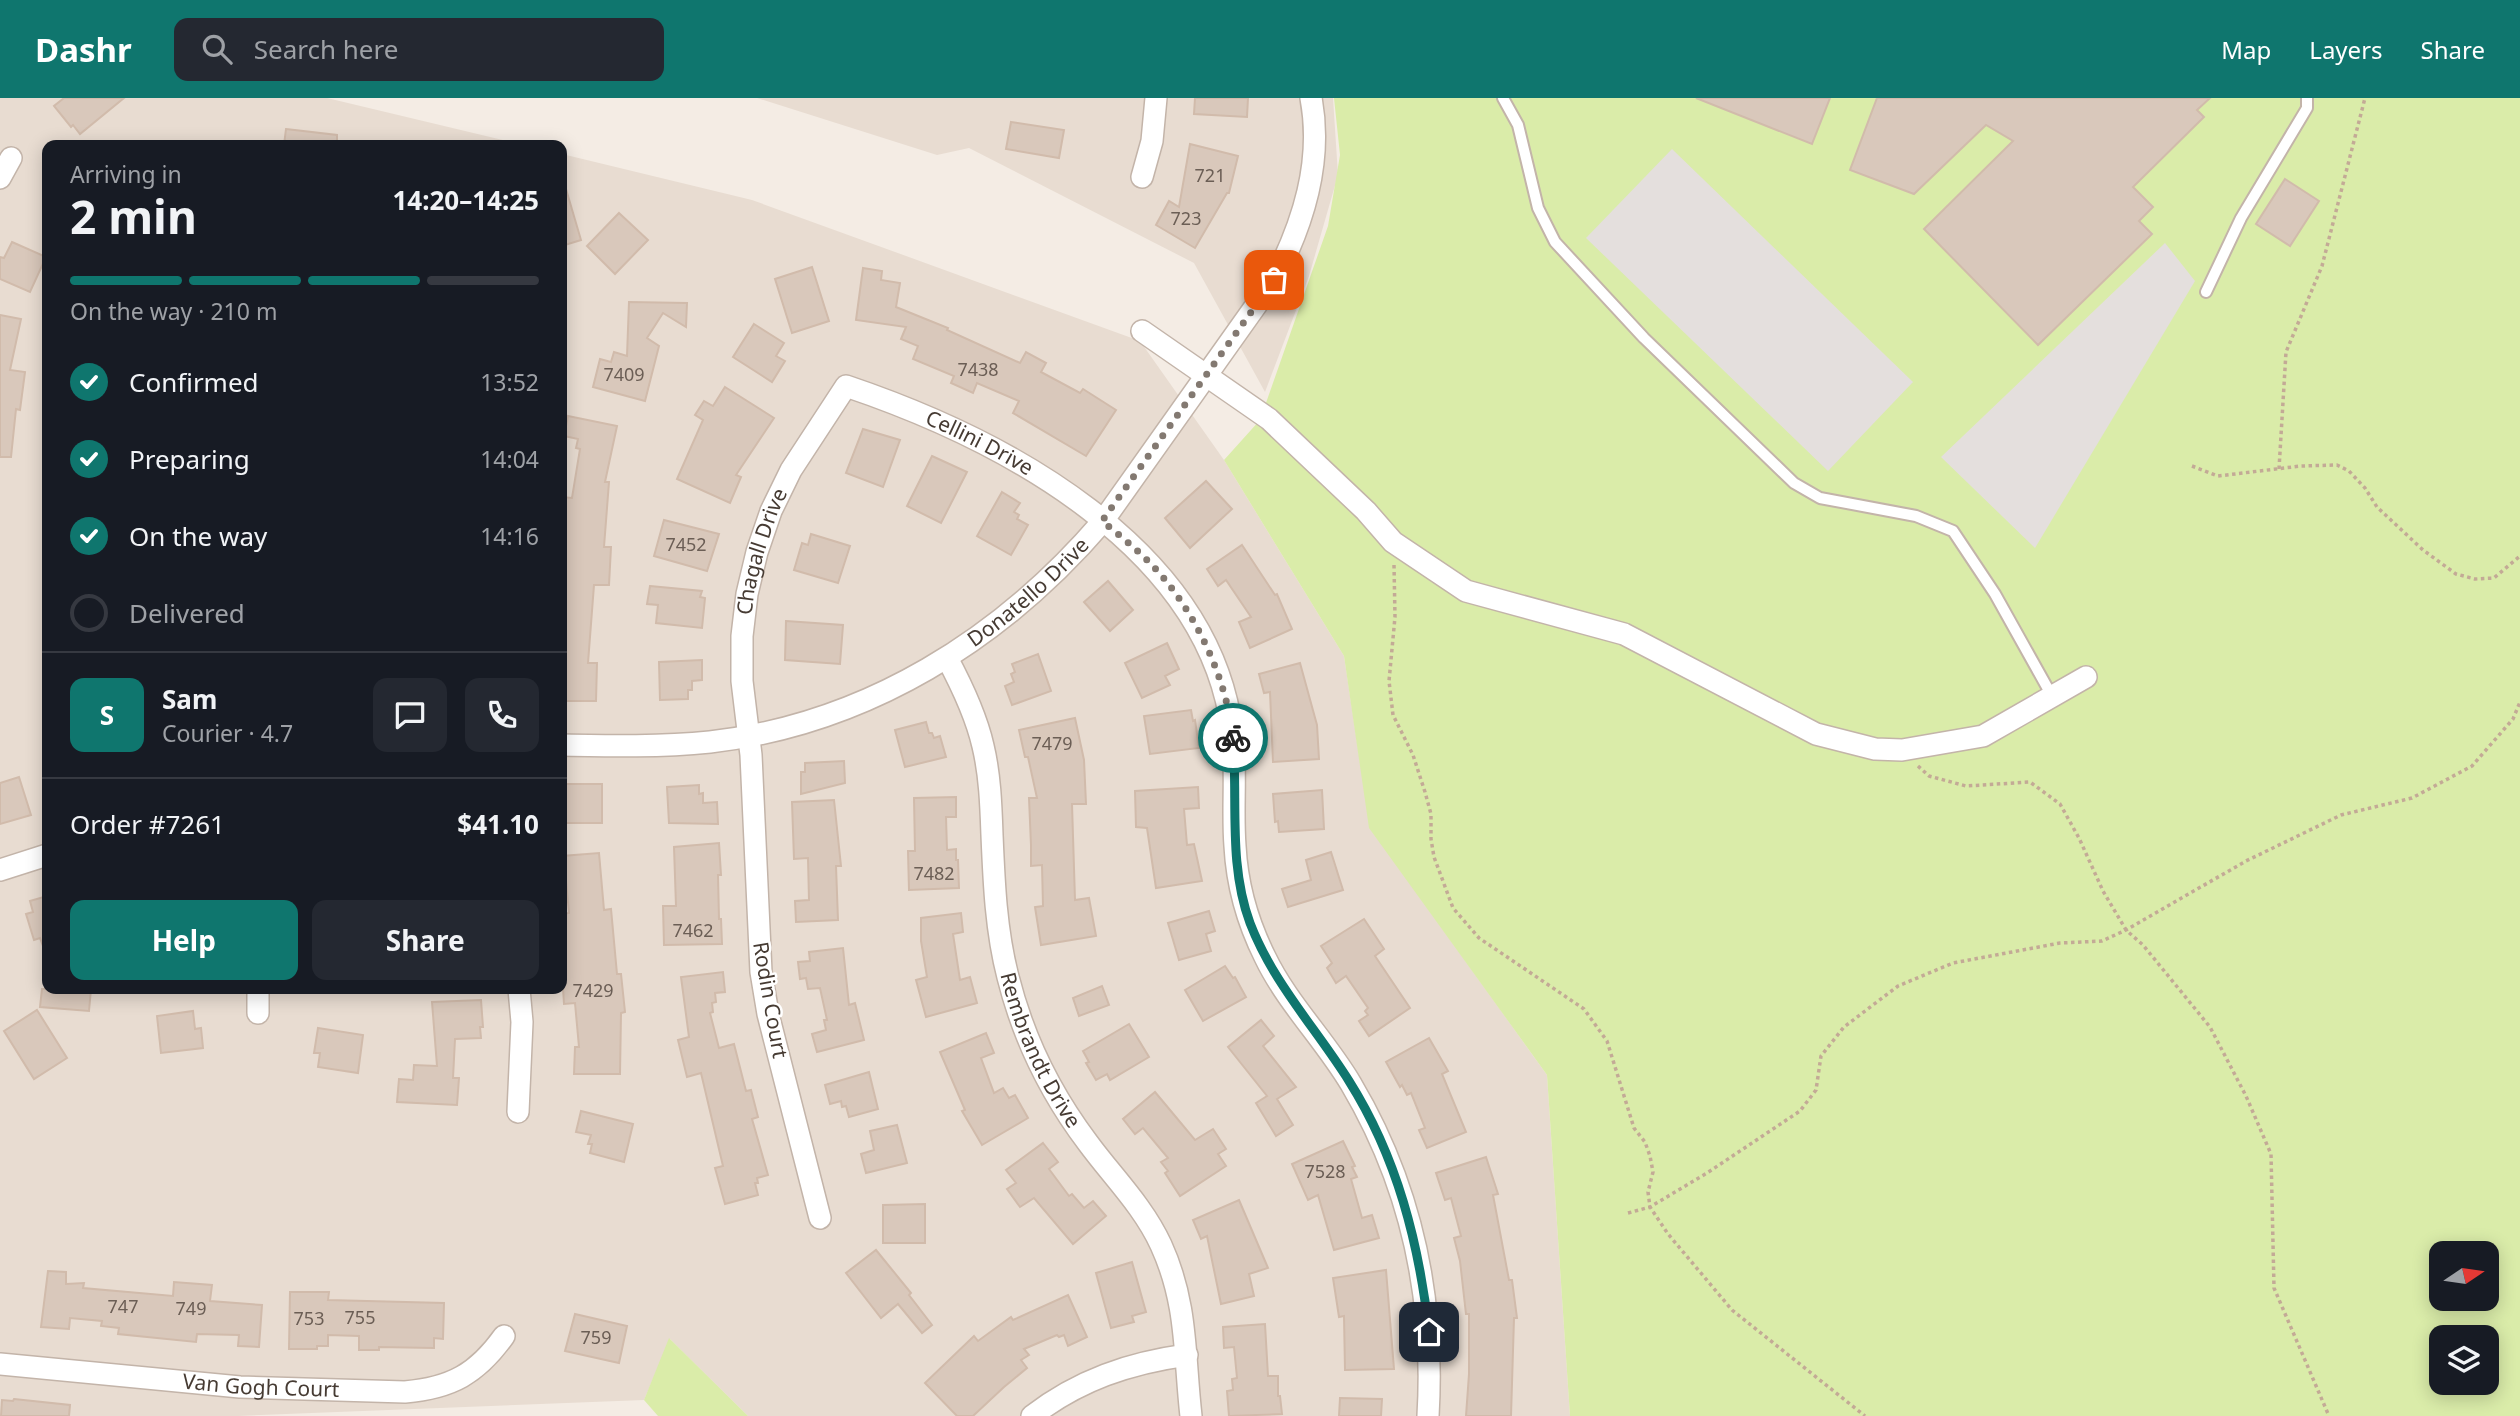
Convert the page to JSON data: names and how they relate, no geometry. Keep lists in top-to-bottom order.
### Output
{
  "streets": {
    "street": [
      "Cellini Drive",
      "Chagall Drive",
      "Donatello Drive",
      "Rodin Court",
      "Rembrandt Drive",
      "Van Gogh Court"
    ]
  },
  "crossings": [
    ["Cellini Drive", "Chagall Drive"],
    ["Cellini Drive", "Donatello Drive"],
    ["Chagall Drive", "Donatello Drive"],
    ["Chagall Drive", "Rodin Court"],
    ["Donatello Drive", "Rodin Court"],
    ["Donatello Drive", "Rembrandt Drive"]
  ],
  "house_numbers": [
    "721",
    "723",
    "7438",
    "7409",
    "7452",
    "7479",
    "7482",
    "7462",
    "7429",
    "7528",
    "747",
    "749",
    "755",
    "753",
    "759"
  ],
  "north": "right",
  "page": {
    "header": "Dashr",
    "search": "Search here",
    "nav": ["Map", "Layers", "Share"],
    "heading": ["2 min", "Arriving in", "14:20–14:25"],
    "panel": [
      "Sam",
      "Courier · 4.7",
      "Order #7261",
      "$41.10"
    ],
    "bar": "On the way · 210 m",
    "list": [
      ["Confirmed", "13:52"],
      ["Preparing", "14:04"],
      ["On the way", "14:16"],
      "Delivered"
    ],
    "round": "S",
    "buttons": ["Help", "Share"]
  }
}
